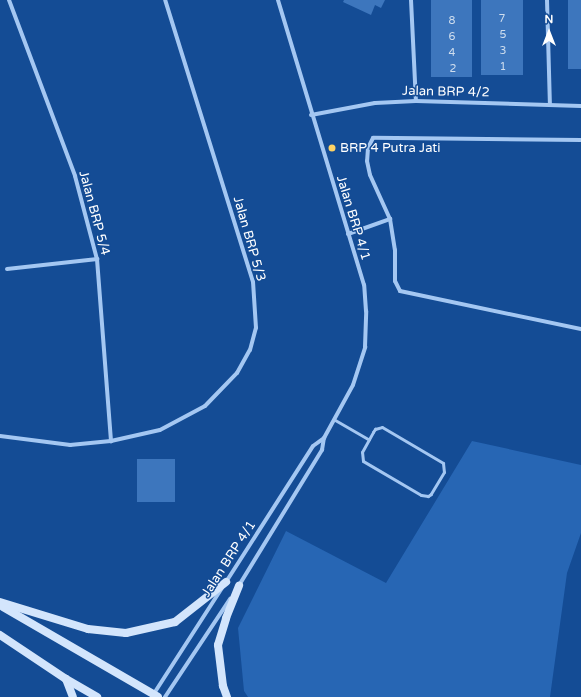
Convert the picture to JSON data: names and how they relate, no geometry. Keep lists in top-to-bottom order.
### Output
{
  "streets": {
    "street": [
      "Jalan BRP 4/2",
      "Jalan BRP 5/4",
      "Jalan BRP 4/1",
      "Jalan BRP 5/3"
    ]
  },
  "crossings": [
    ["Jalan BRP 4/2", "Jalan BRP 4/1"],
    ["Jalan BRP 5/4", "Jalan BRP 5/3"]
  ],
  "places": ["BRP 4 Putra Jati"],
  "house_numbers": [
    "7",
    "8",
    "5",
    "6",
    "3",
    "4",
    "1",
    "2"
  ],
  "north": "top"
}
